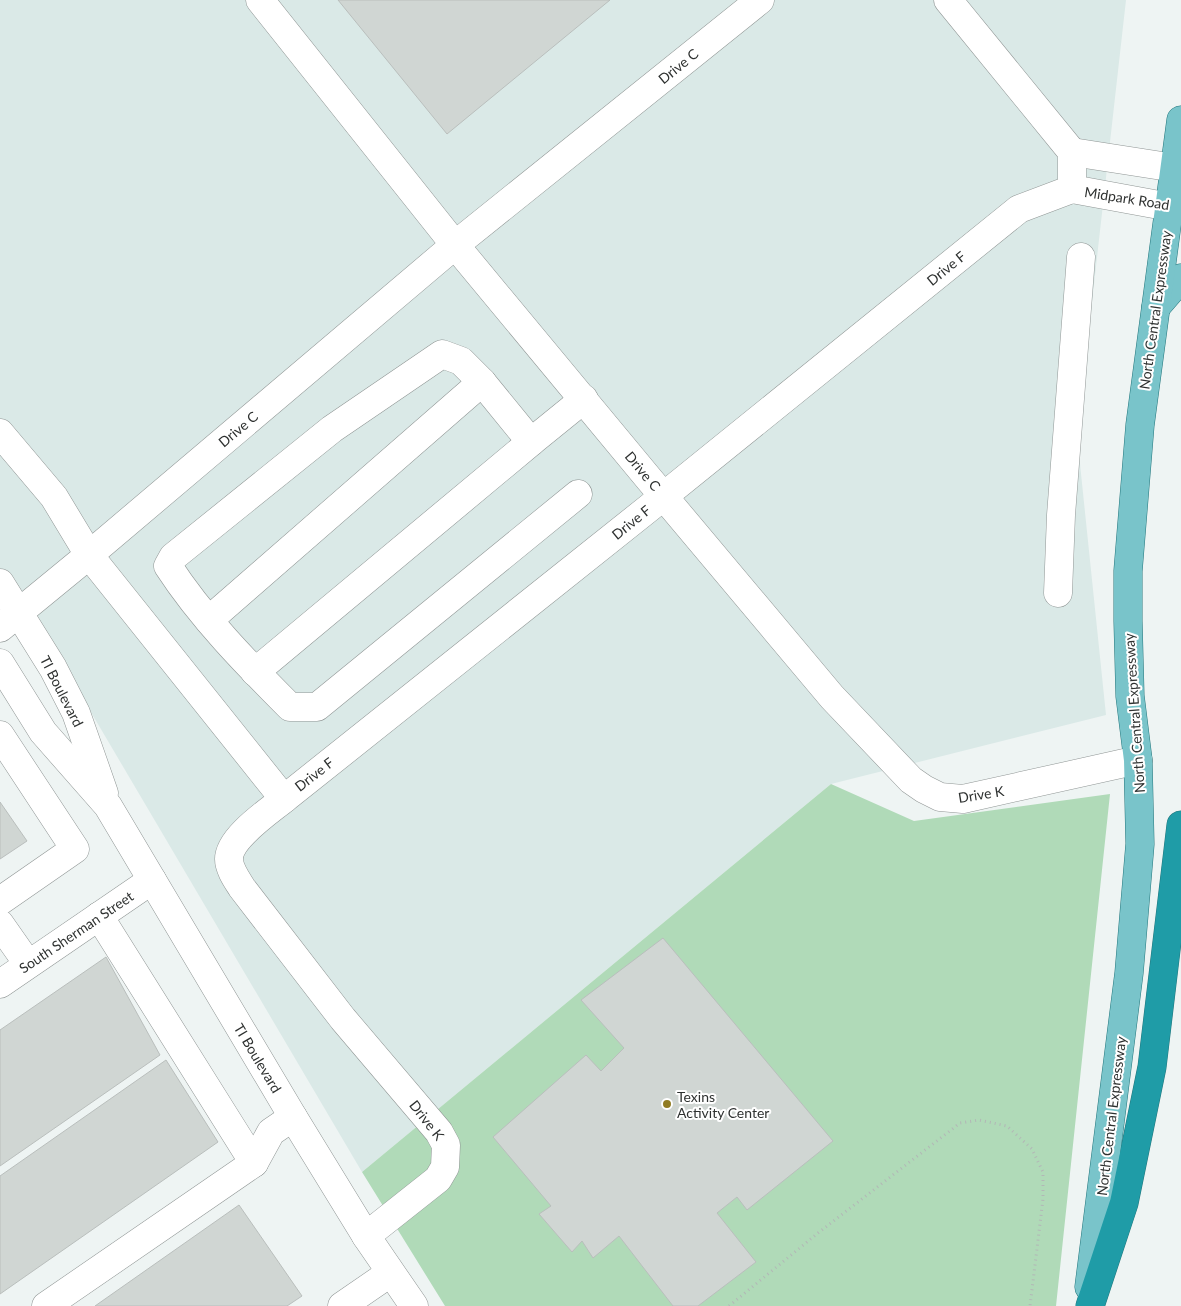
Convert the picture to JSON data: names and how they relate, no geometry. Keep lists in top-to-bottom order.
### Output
{
  "streets": {
    "main road": ["North Central Expressway"],
    "street": [
      "Drive C",
      "Midpark Road",
      "Drive F",
      "TI Boulevard",
      "Drive K",
      "South Sherman Street"
    ]
  },
  "crossings": [
    ["Drive C", "Drive F"],
    ["Drive C", "TI Boulevard"],
    ["Drive C", "Drive K"],
    ["Midpark Road", "Drive F"],
    ["Midpark Road", "North Central Expressway"],
    ["Drive F", "Drive K"],
    ["North Central Expressway", "Drive K"],
    ["TI Boulevard", "Drive K"],
    ["TI Boulevard", "South Sherman Street"]
  ],
  "places": ["Texins Activity Center"]
}
